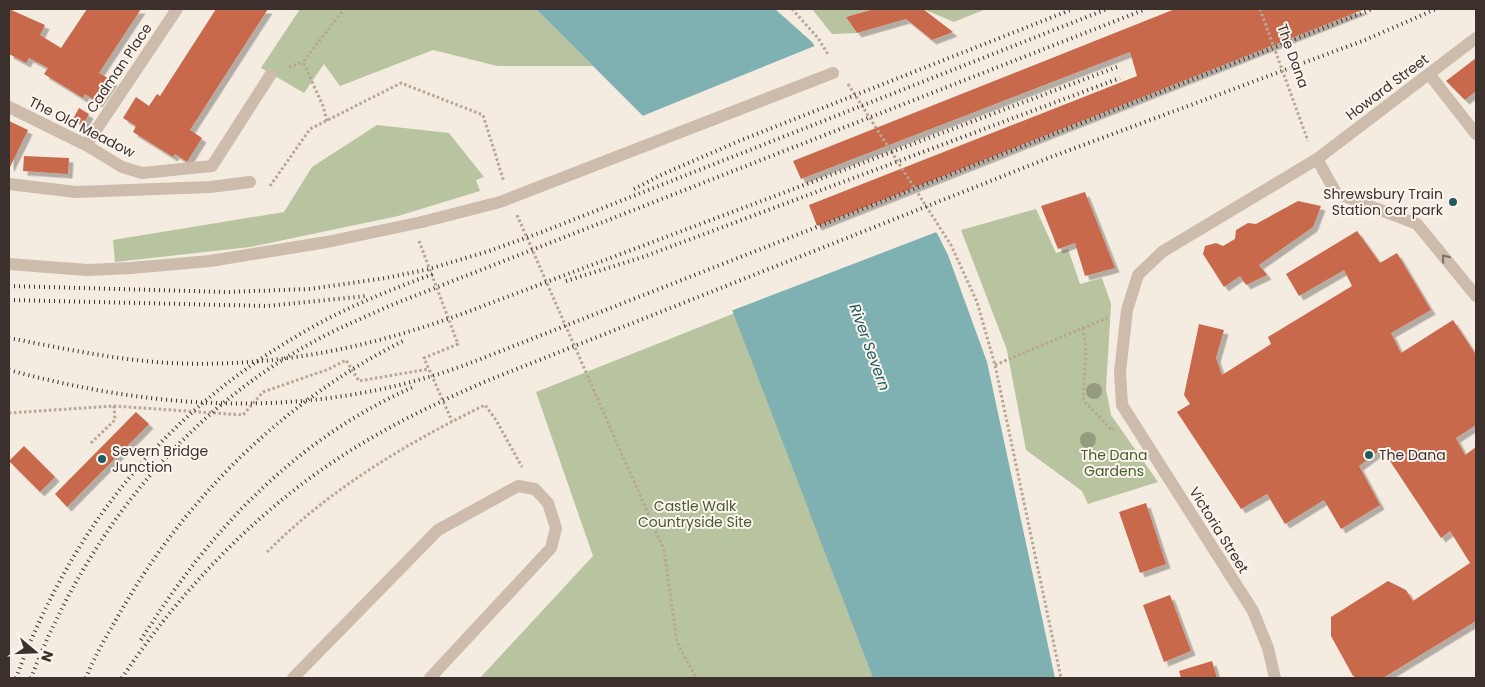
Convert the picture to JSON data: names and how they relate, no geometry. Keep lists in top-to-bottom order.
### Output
{
  "streets": {
    "street": [
      "Cadman Place",
      "Howard Street",
      "The Old Meadow",
      "Victoria Street"
    ],
    "path": ["The Dana"]
  },
  "crossings": [
    ["Cadman Place", "The Old Meadow"],
    ["Howard Street", "Victoria Street"]
  ],
  "water": ["River Severn"],
  "parks": ["The Dana Gardens", "Castle Walk Countryside Site"],
  "places": ["Shrewsbury Train Station car park", "The Dana", "Severn Bridge Junction"],
  "north": "right"
}
